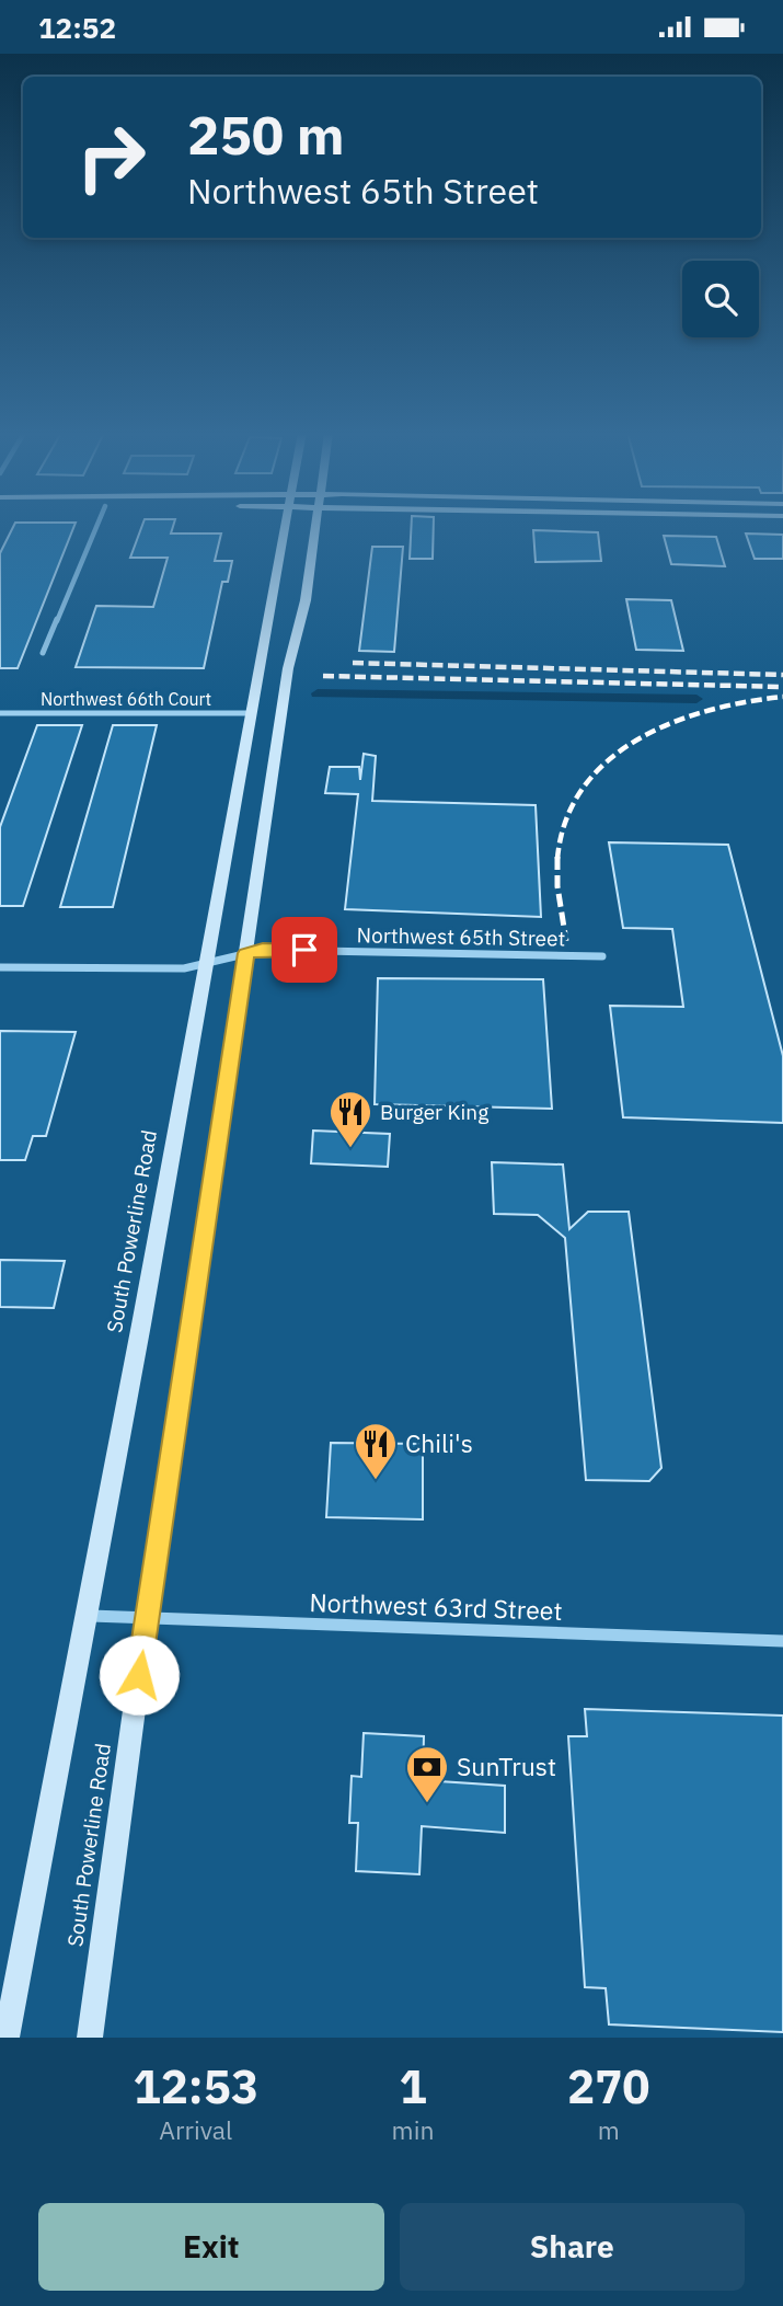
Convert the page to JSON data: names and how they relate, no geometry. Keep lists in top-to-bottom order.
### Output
{
  "streets": {
    "main road": ["South Powerline Road"],
    "street": ["Northwest 66th Court", "Northwest 65th Street", "Northwest 63rd Street"]
  },
  "crossings": [
    ["Northwest 66th Court", "South Powerline Road"],
    ["Northwest 65th Street", "South Powerline Road"],
    ["South Powerline Road", "Northwest 63rd Street"]
  ],
  "places": {
    "restaurant": ["Burger King", "Chili's"],
    "bank": ["SunTrust"]
  },
  "page": {
    "status": "12:52",
    "turn": ["250 m", "Northwest 65th Street"],
    "eta": [
      "12:53",
      "Arrival",
      "1",
      "min",
      "270",
      "m"
    ],
    "buttons": ["Exit", "Share"]
  }
}
